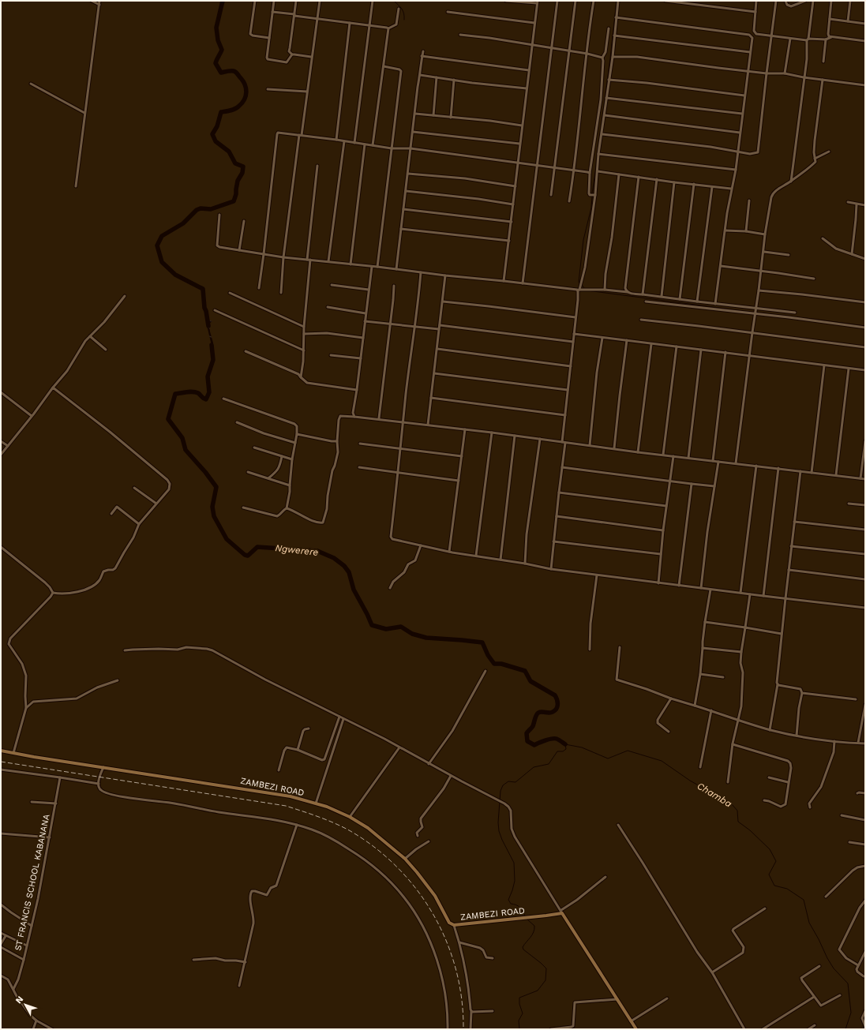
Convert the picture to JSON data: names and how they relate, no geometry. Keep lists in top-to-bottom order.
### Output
{
  "streets": {
    "main road": ["ZAMBEZI ROAD"],
    "street": ["ST FRANCIS SCHOOL KABANANA"]
  },
  "water": ["Ngwerere", "Chamba"],
  "north": "top left"
}
